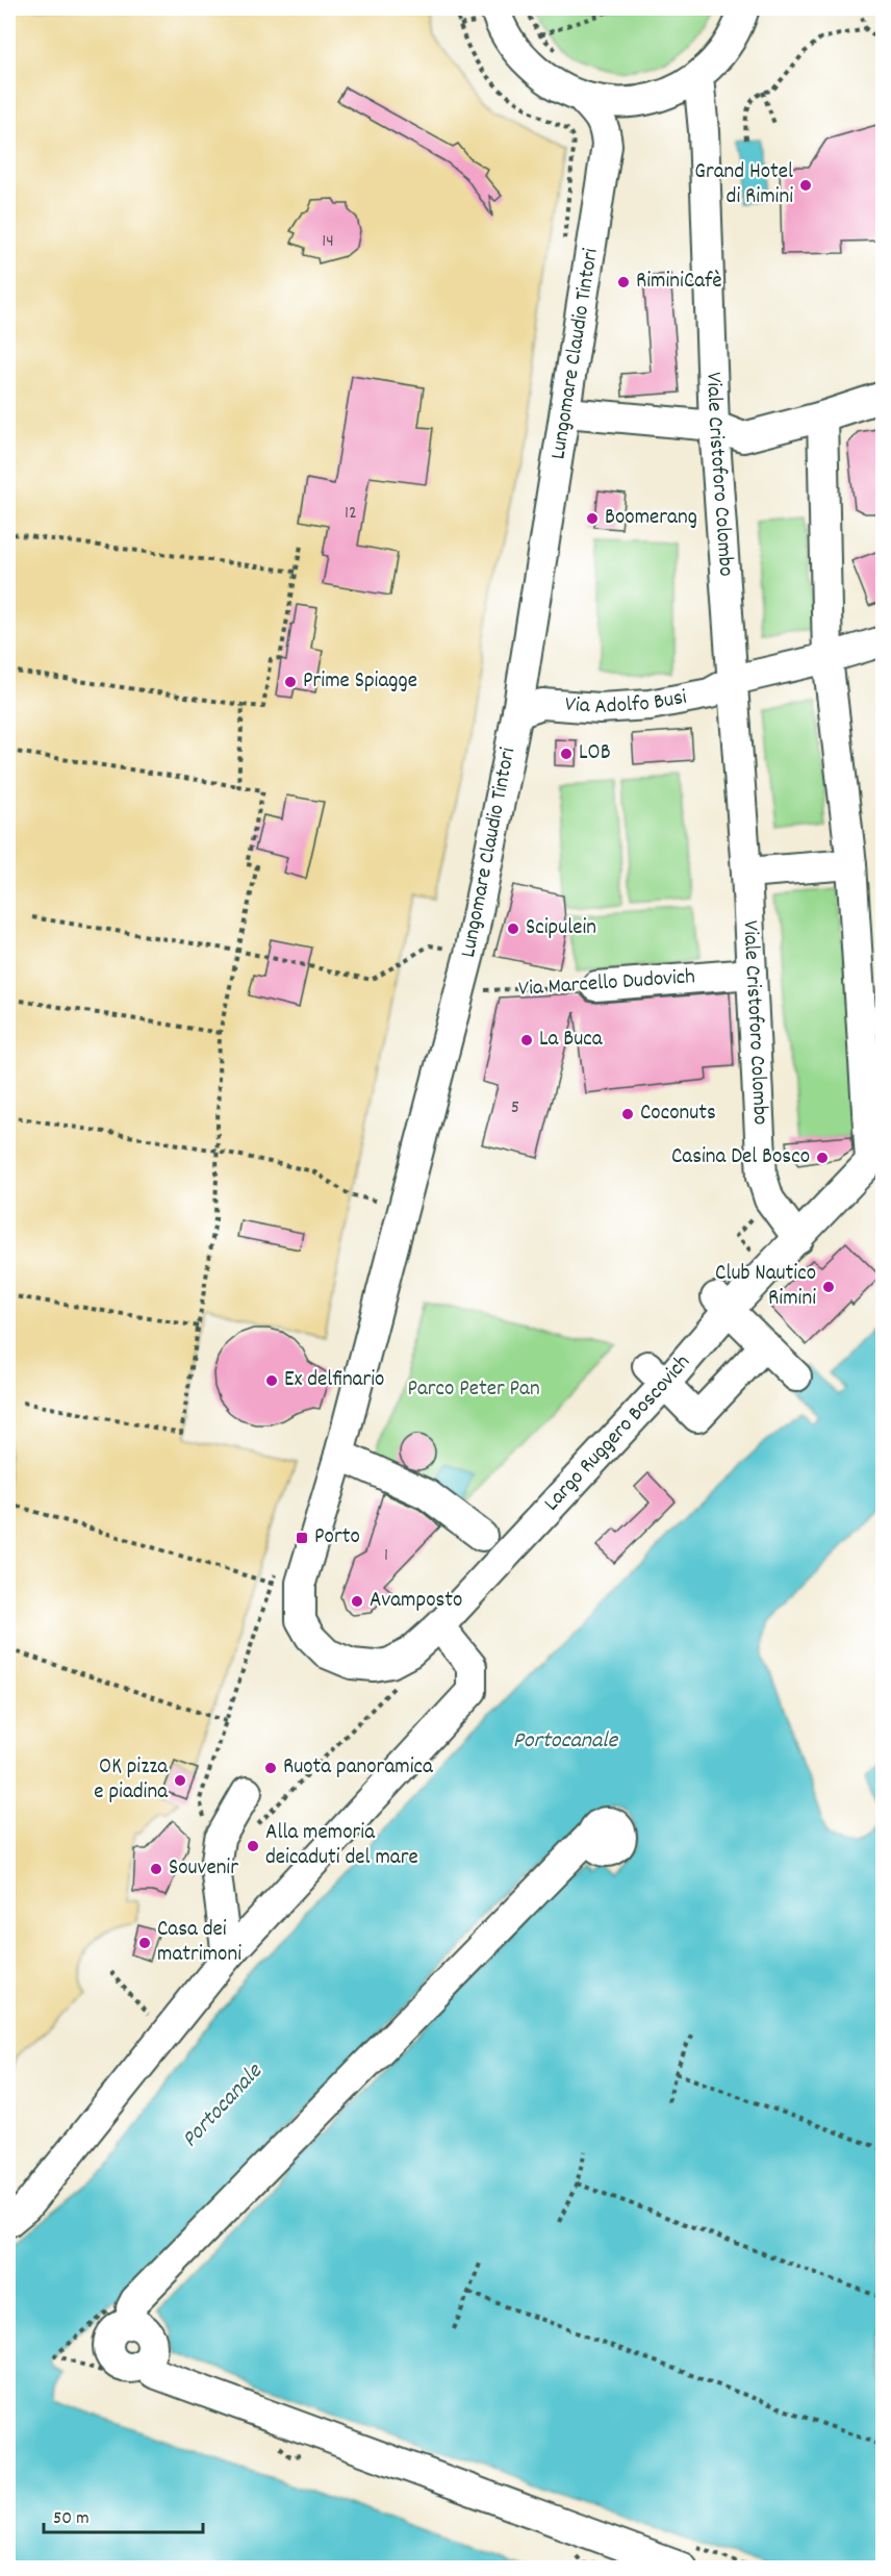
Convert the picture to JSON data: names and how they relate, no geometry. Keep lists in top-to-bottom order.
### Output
{
  "streets": {
    "street": [
      "Lungomare Claudio Tintori",
      "Viale Cristoforo Colombo",
      "Via Adolfo Busi",
      "Via Marcello Dudovich",
      "Largo Ruggero Boscovich"
    ]
  },
  "crossings": [
    ["Lungomare Claudio Tintori", "Via Adolfo Busi"],
    ["Lungomare Claudio Tintori", "Via Marcello Dudovich"],
    ["Lungomare Claudio Tintori", "Largo Ruggero Boscovich"],
    ["Viale Cristoforo Colombo", "Via Adolfo Busi"],
    ["Viale Cristoforo Colombo", "Via Marcello Dudovich"],
    ["Viale Cristoforo Colombo", "Largo Ruggero Boscovich"]
  ],
  "water": ["Portocanale"],
  "parks": ["Parco Peter Pan"],
  "places": {
    "other": [
      "Grand Hotel di Rimini",
      "RiminiCafè",
      "Boomerang",
      "Prime Spiagge",
      "LOB",
      "Scipulein",
      "La Buca",
      "Coconuts",
      "Casina Del Bosco",
      "Club Nautico Rimini",
      "Ex delfinario",
      "Avamposto",
      "Ruota panoramica",
      "OK pizza e piadina",
      "Alla memoria deicaduti del mare",
      "Souvenir",
      "Casa dei matrimoni"
    ],
    "transit": ["Porto"]
  },
  "house_numbers": [
    "14",
    "12",
    "5",
    "1"
  ],
  "scale_bar": "50 m"
}
